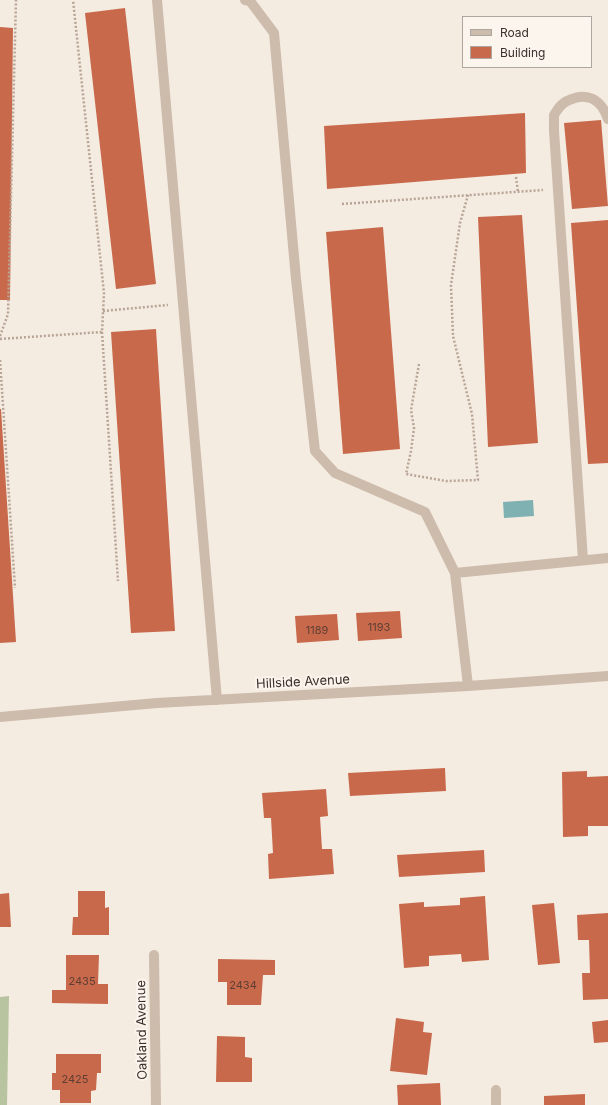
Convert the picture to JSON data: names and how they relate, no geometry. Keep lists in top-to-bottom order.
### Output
{
  "streets": {
    "street": ["Hillside Avenue", "Oakland Avenue"]
  },
  "house_numbers": [
    "1193",
    "1189",
    "2435",
    "2434",
    "2425"
  ],
  "legend": ["Road", "Building"]
}
